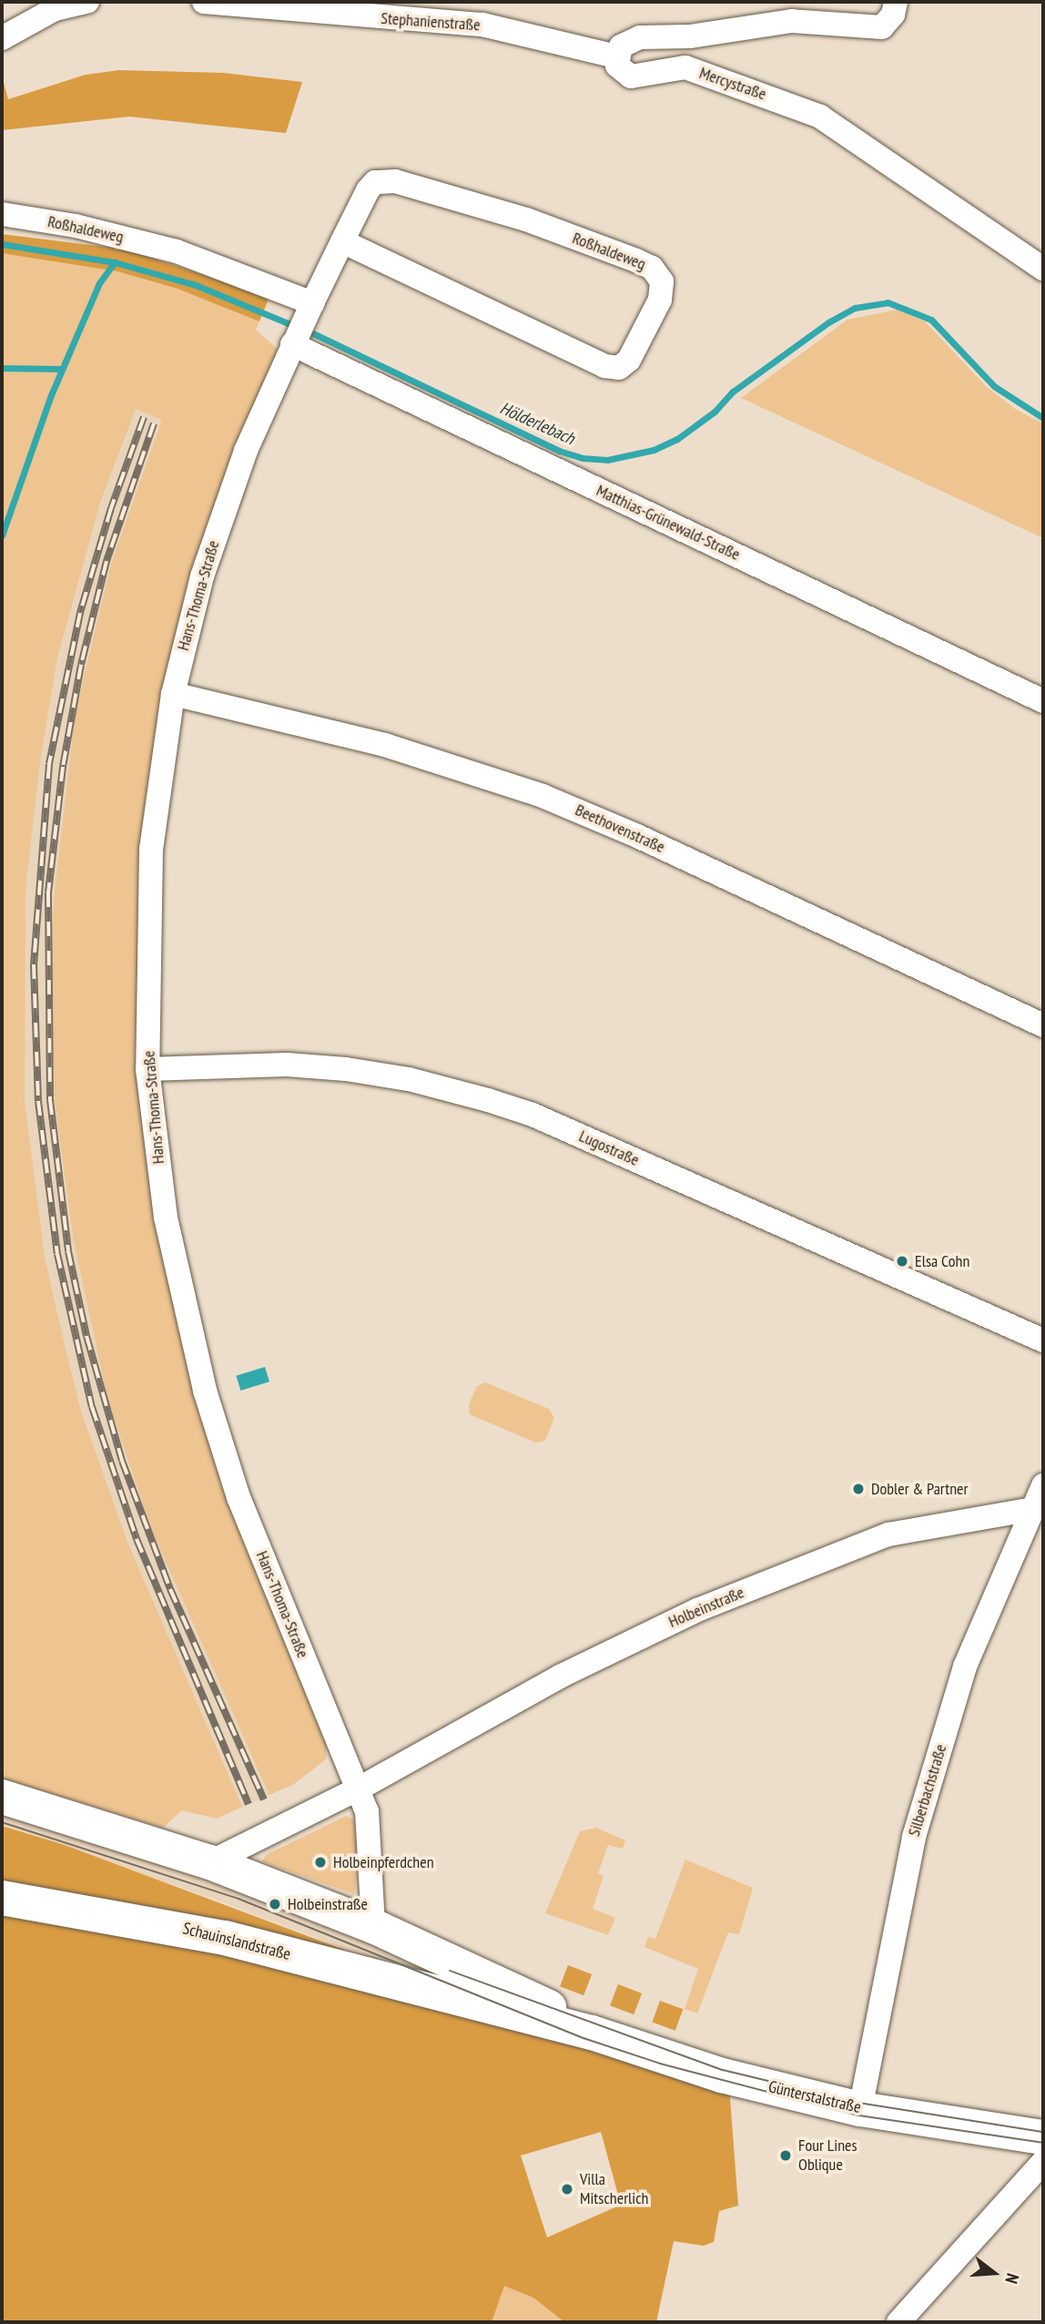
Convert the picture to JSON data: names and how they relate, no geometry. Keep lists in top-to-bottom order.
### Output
{
  "streets": {
    "main road": ["Schauinslandstraße", "Günterstalstraße"],
    "street": [
      "Stephanienstraße",
      "Mercystraße",
      "Roßhaldeweg",
      "Matthias-Grünewald-Straße",
      "Hans-Thoma-Straße",
      "Beethovenstraße",
      "Lugostraße",
      "Holbeinstraße",
      "Silberbachstraße"
    ]
  },
  "crossings": [
    ["Stephanienstraße", "Mercystraße"],
    ["Roßhaldeweg", "Matthias-Grünewald-Straße"],
    ["Roßhaldeweg", "Hans-Thoma-Straße"],
    ["Matthias-Grünewald-Straße", "Hans-Thoma-Straße"],
    ["Hans-Thoma-Straße", "Beethovenstraße"],
    ["Hans-Thoma-Straße", "Lugostraße"],
    ["Hans-Thoma-Straße", "Holbeinstraße"],
    ["Holbeinstraße", "Silberbachstraße"],
    ["Holbeinstraße", "Günterstalstraße"],
    ["Silberbachstraße", "Günterstalstraße"],
    ["Schauinslandstraße", "Günterstalstraße"]
  ],
  "water": ["Hölderlebach"],
  "places": [
    "Elsa Cohn",
    "Dobler & Partner",
    "Holbeinpferdchen",
    "Holbeinstraße",
    "Four Lines Oblique",
    "Villa Mitscherlich"
  ],
  "north": "right"
}
